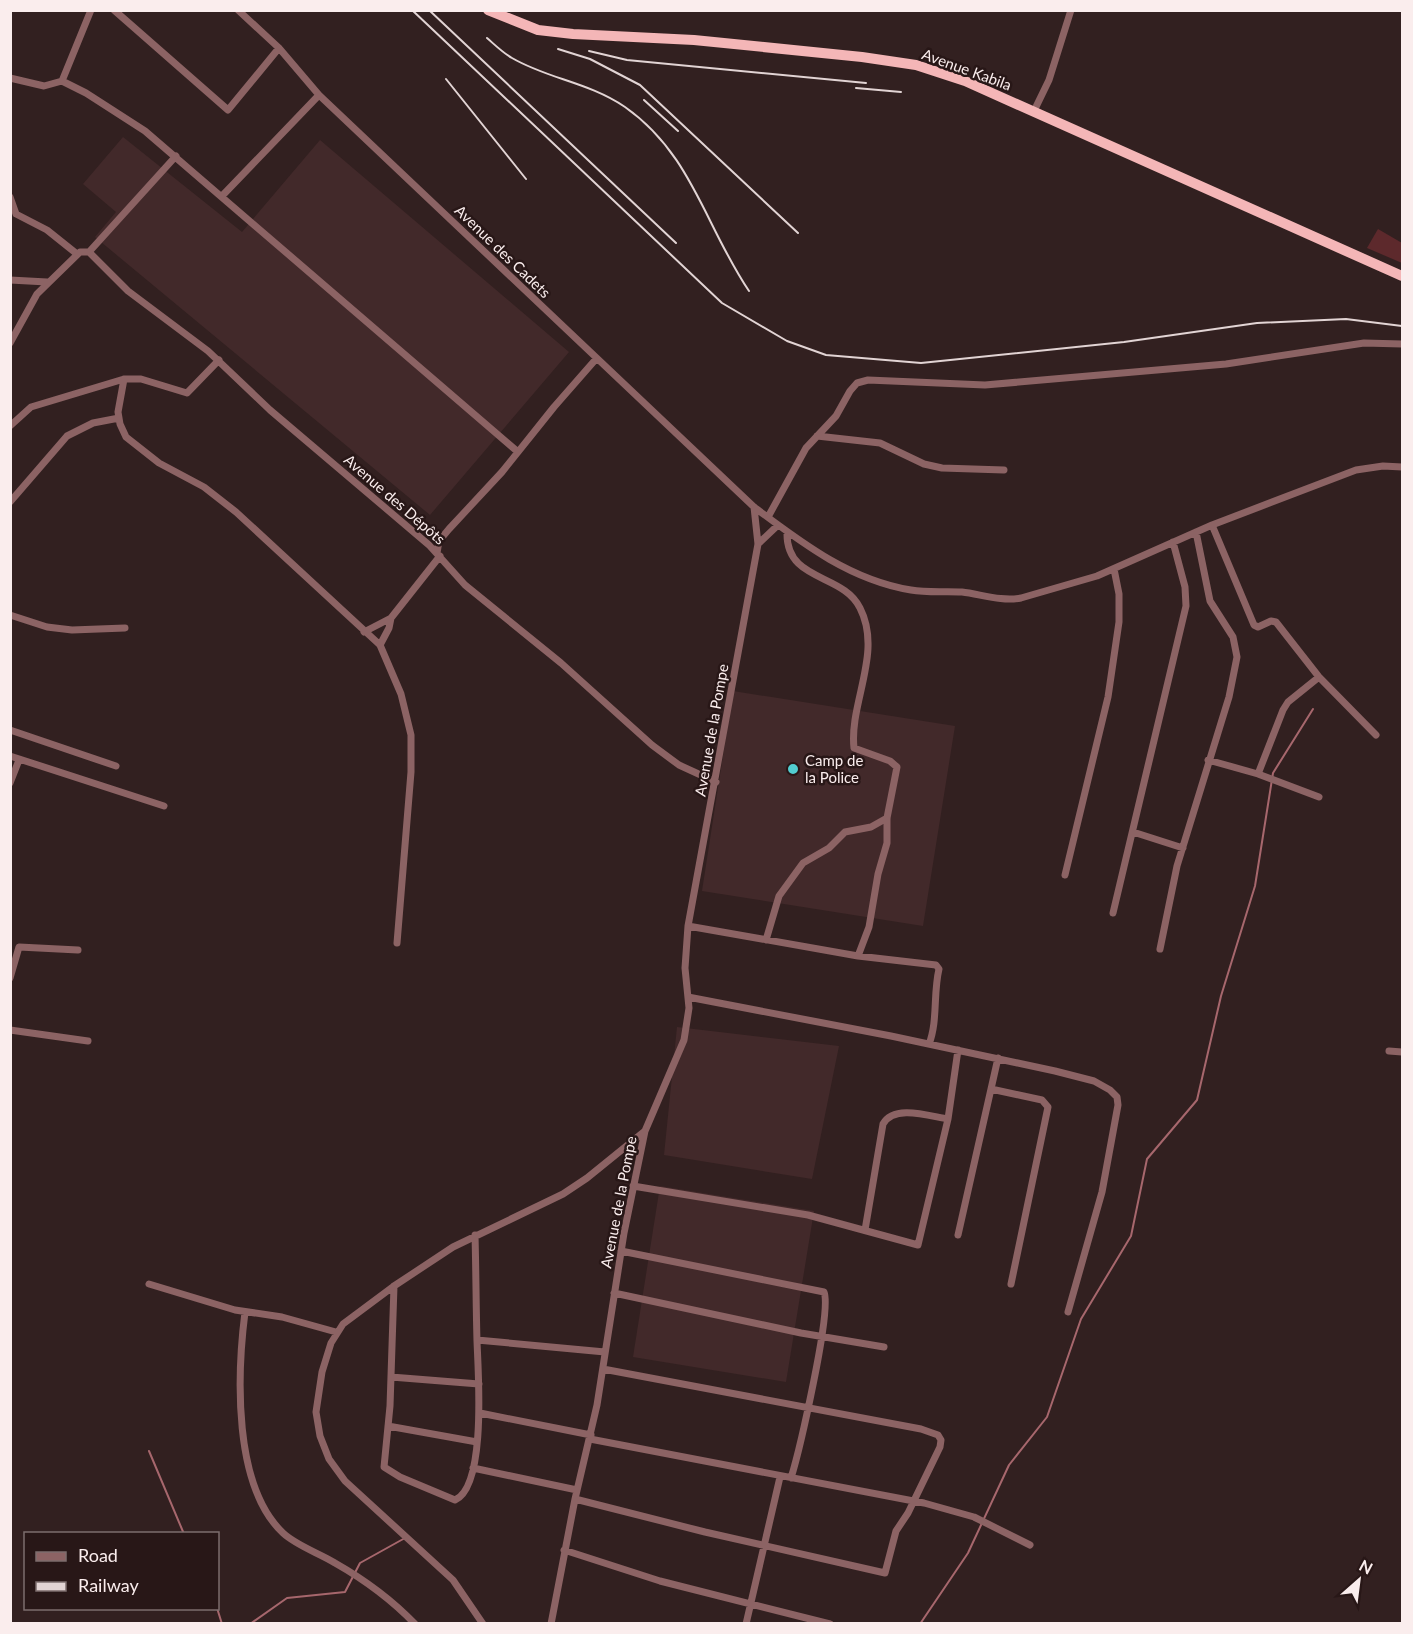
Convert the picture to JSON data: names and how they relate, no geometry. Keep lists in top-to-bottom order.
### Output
{
  "streets": {
    "highway": ["Avenue Kabila"],
    "street": ["Avenue des Cadets", "Avenue des Dépôts", "Avenue de la Pompe"]
  },
  "crossings": [
    ["Avenue des Cadets", "Avenue de la Pompe"],
    ["Avenue des Dépôts", "Avenue de la Pompe"]
  ],
  "places": ["Camp de la Police"],
  "legend": ["Road", "Railway"],
  "north": "top right"
}
